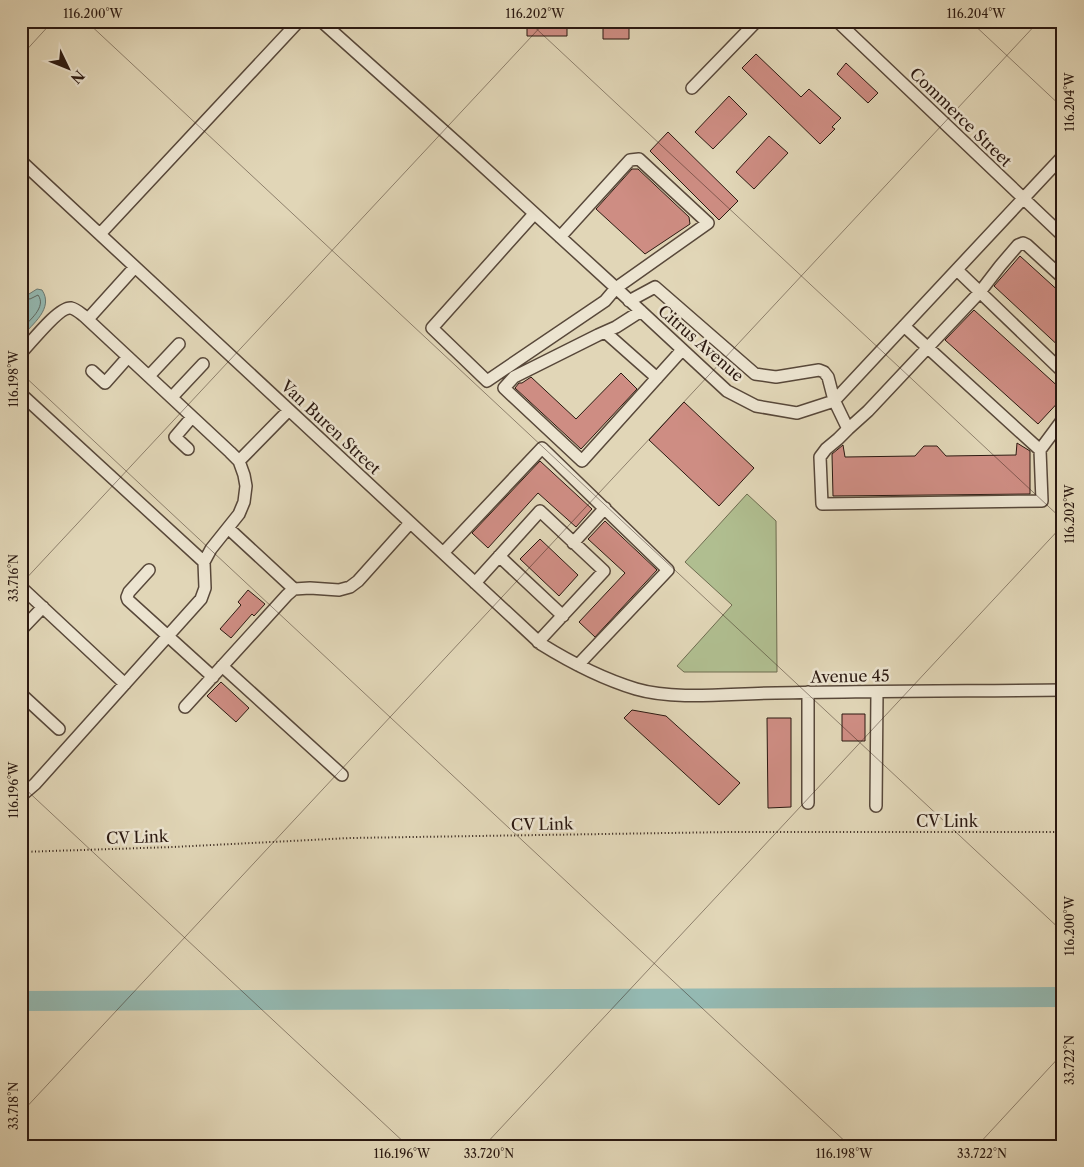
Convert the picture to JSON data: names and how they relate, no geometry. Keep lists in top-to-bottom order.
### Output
{
  "streets": {
    "street": [
      "Commerce Street",
      "Citrus Avenue",
      "Van Buren Street",
      "Avenue 45"
    ],
    "path": ["CV Link"]
  },
  "crossings": [
    ["Commerce Street", "Citrus Avenue"],
    ["Van Buren Street", "Avenue 45"]
  ],
  "north": "bottom right",
  "coordinates": [
    "116.200°W",
    "116.202°W",
    "116.204°W",
    "116.198°W",
    "33.716°N",
    "116.196°W",
    "33.722°N",
    "33.718°N",
    "33.720°N"
  ]
}
